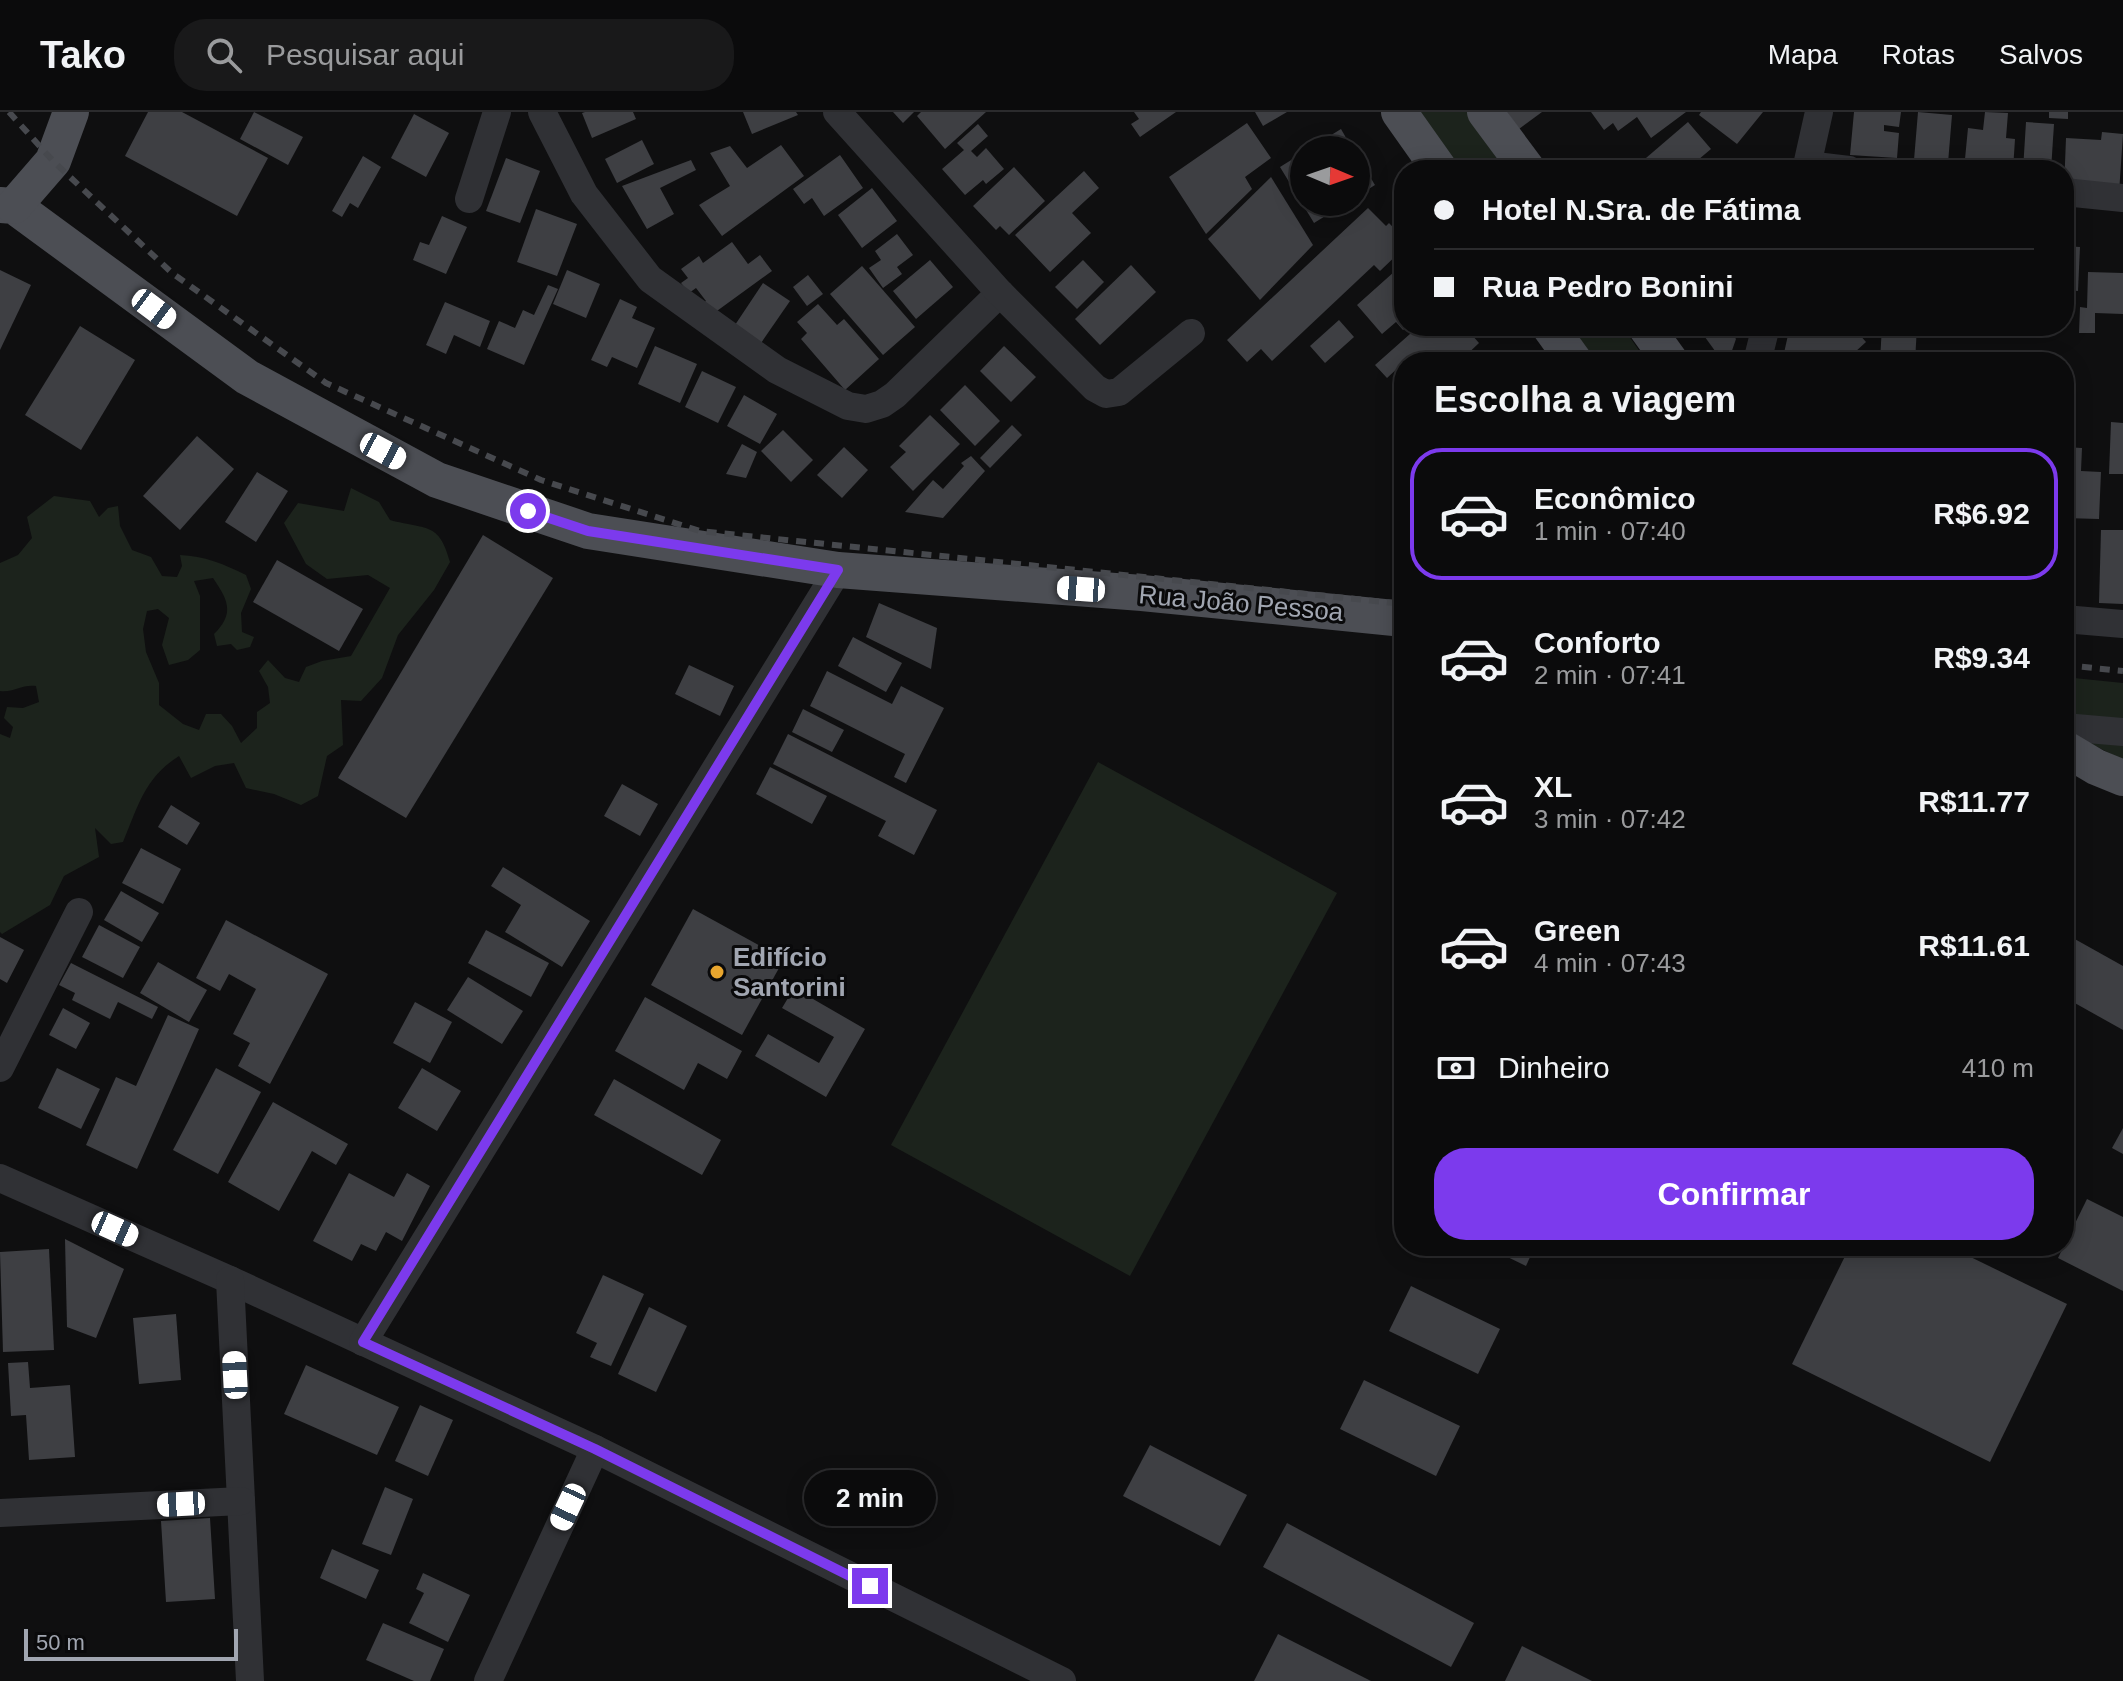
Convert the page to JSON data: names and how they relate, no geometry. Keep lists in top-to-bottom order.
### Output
{
  "streets": {
    "main road": ["Rua João Pessoa"]
  },
  "places": ["Edifício Santorini"],
  "scale_bar": "50 m",
  "north": "right",
  "page": {
    "header": "Tako",
    "search": "Pesquisar aqui",
    "nav": ["Mapa", "Rotas", "Salvos"],
    "banner": ["Hotel N.Sra. de Fátima", "Rua Pedro Bonini"],
    "heading": "Escolha a viagem",
    "list": [
      {
        "name": "Econômico",
        "note": "1 min · 07:40",
        "value": "R$6.92"
      },
      {
        "name": "Conforto",
        "note": "2 min · 07:41",
        "value": "R$9.34"
      },
      {
        "name": "XL",
        "note": "3 min · 07:42",
        "value": "R$11.77"
      },
      {
        "name": "Green",
        "note": "4 min · 07:43",
        "value": "R$11.61"
      }
    ],
    "pay": ["Dinheiro", "410 m"],
    "buttons": "Confirmar",
    "bubble": "2 min",
    "scale": "50 m"
  }
}
